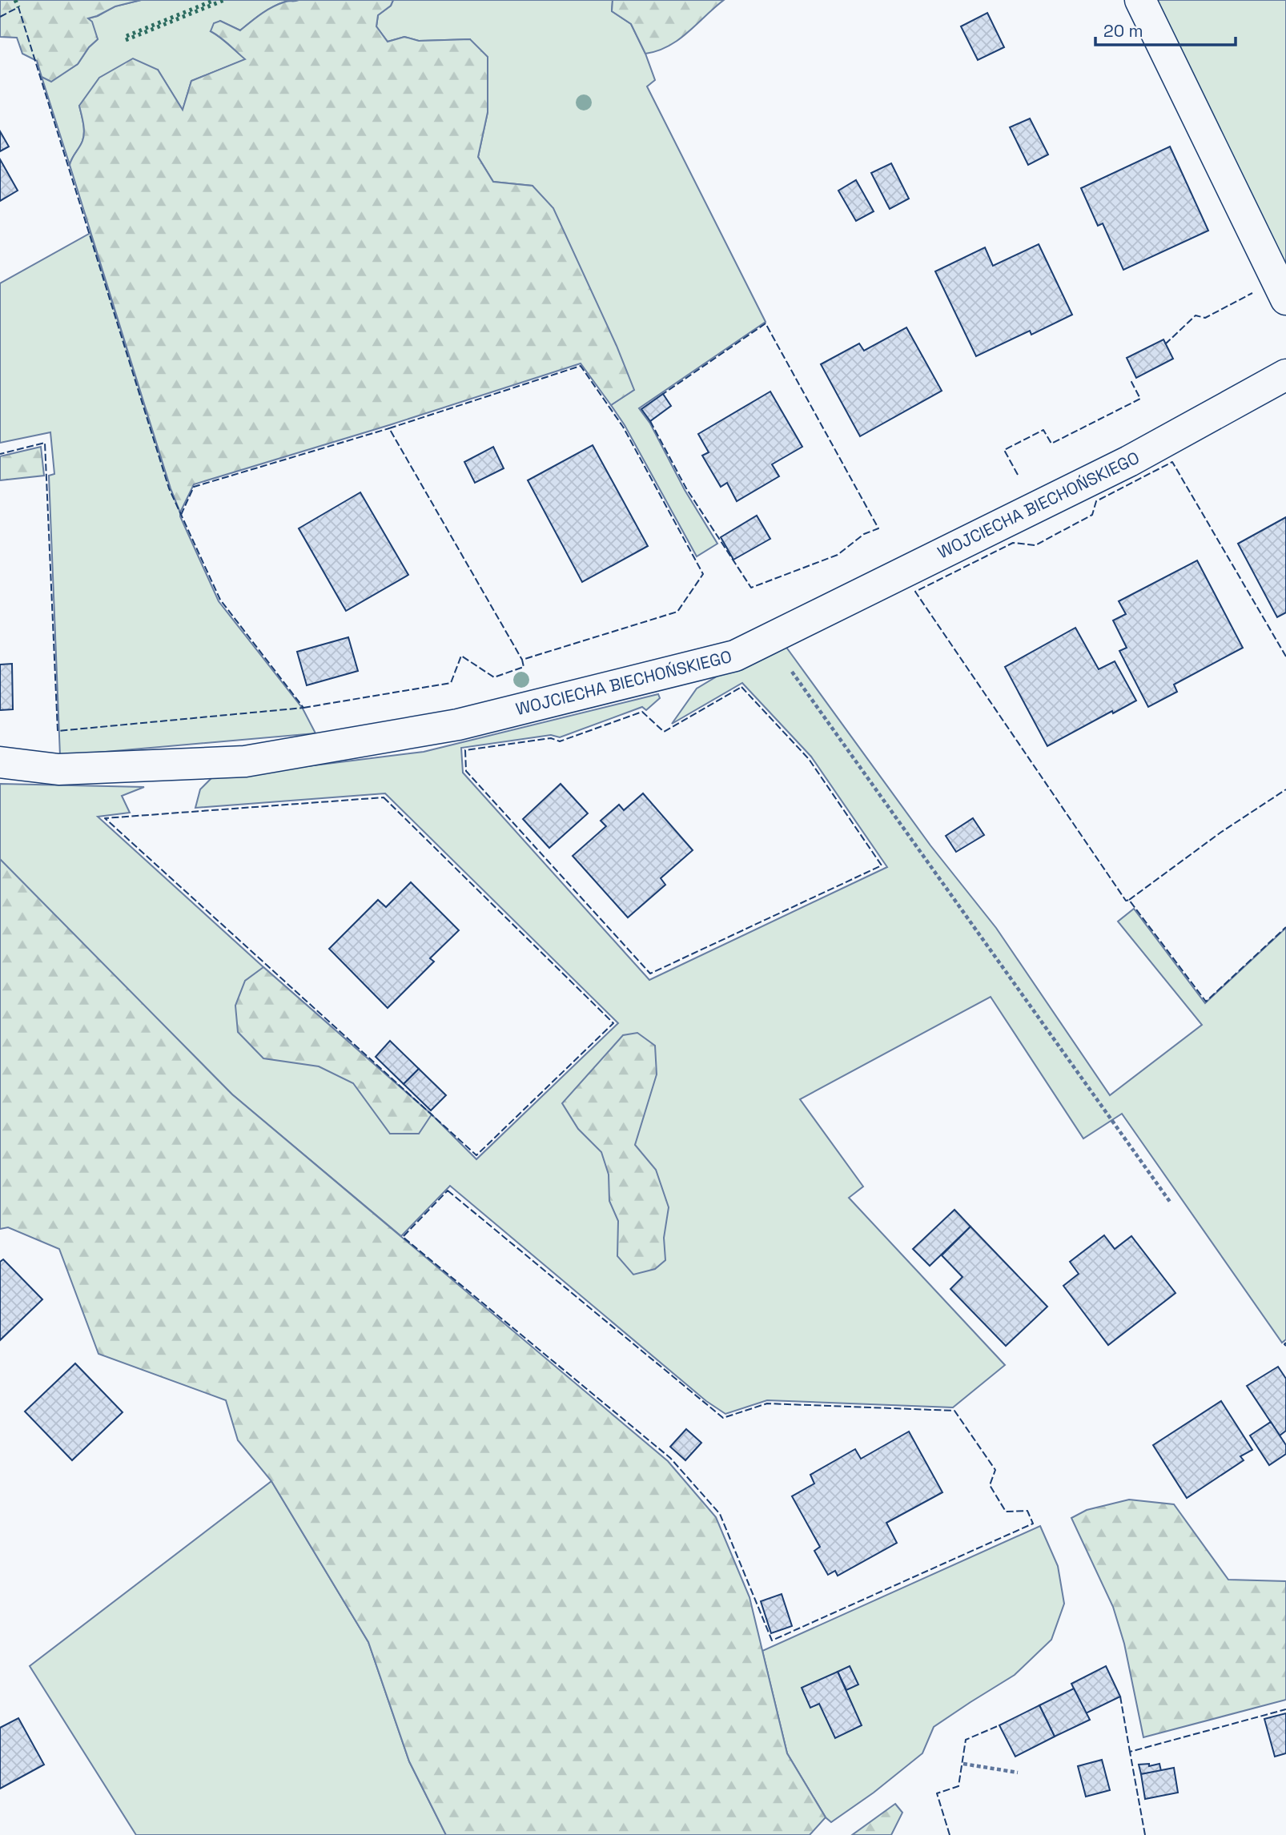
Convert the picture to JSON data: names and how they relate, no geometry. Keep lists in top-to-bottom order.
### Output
{
  "streets": {
    "street": ["WOJCIECHA BIECHOŃSKIEGO"]
  },
  "scale_bar": "20 m"
}
